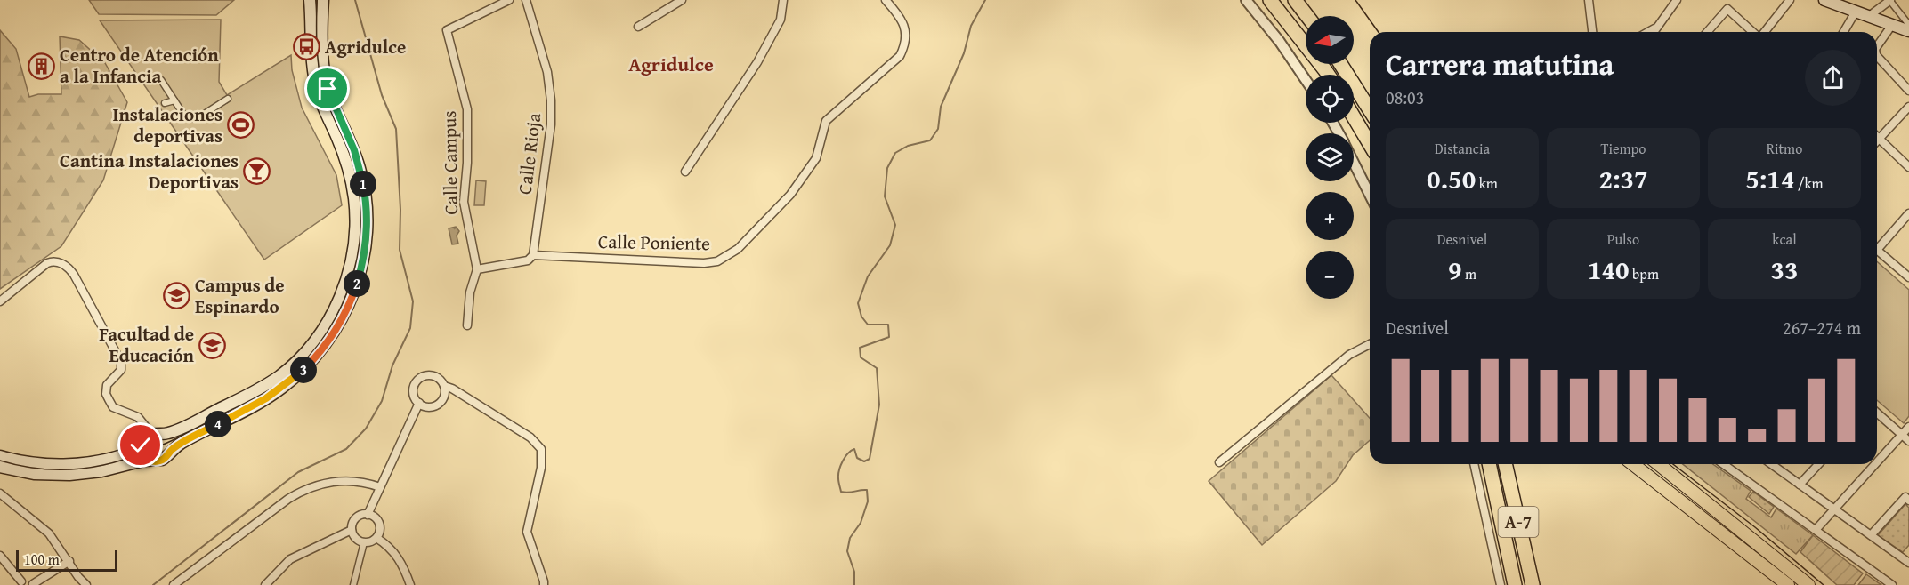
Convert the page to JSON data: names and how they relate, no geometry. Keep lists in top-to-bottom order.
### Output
{
  "streets": {
    "highway": ["A-7"],
    "street": ["Calle Rioja", "Calle Campus", "Calle Poniente"]
  },
  "crossings": [
    ["Calle Rioja", "Calle Poniente"]
  ],
  "districts": ["Agridulce"],
  "places": {
    "bus stop": ["Agridulce"],
    "building": ["Centro de Atención a la Infancia"],
    "sports": ["Instalaciones deportivas"],
    "bar": ["Cantina Instalaciones Deportivas"],
    "school or university": ["Campus de Espinardo", "Facultad de Educación"]
  },
  "scale_bar": "100 m",
  "north": "left",
  "page": {
    "map_buttons": ["+", "−"],
    "heading": ["Carrera matutina", "08:03"],
    "stats": [
      ["Distancia", "0.50 km"],
      ["Tiempo", "2:37"],
      ["Ritmo", "5:14 /km"],
      ["Desnivel", "9 m"],
      ["Pulso", "140 bpm"],
      ["kcal", "33"]
    ],
    "pins": [
      "1",
      "2",
      "3",
      "4"
    ],
    "chart": ["Desnivel", "267–274 m"],
    "scale": "100 m"
  }
}
